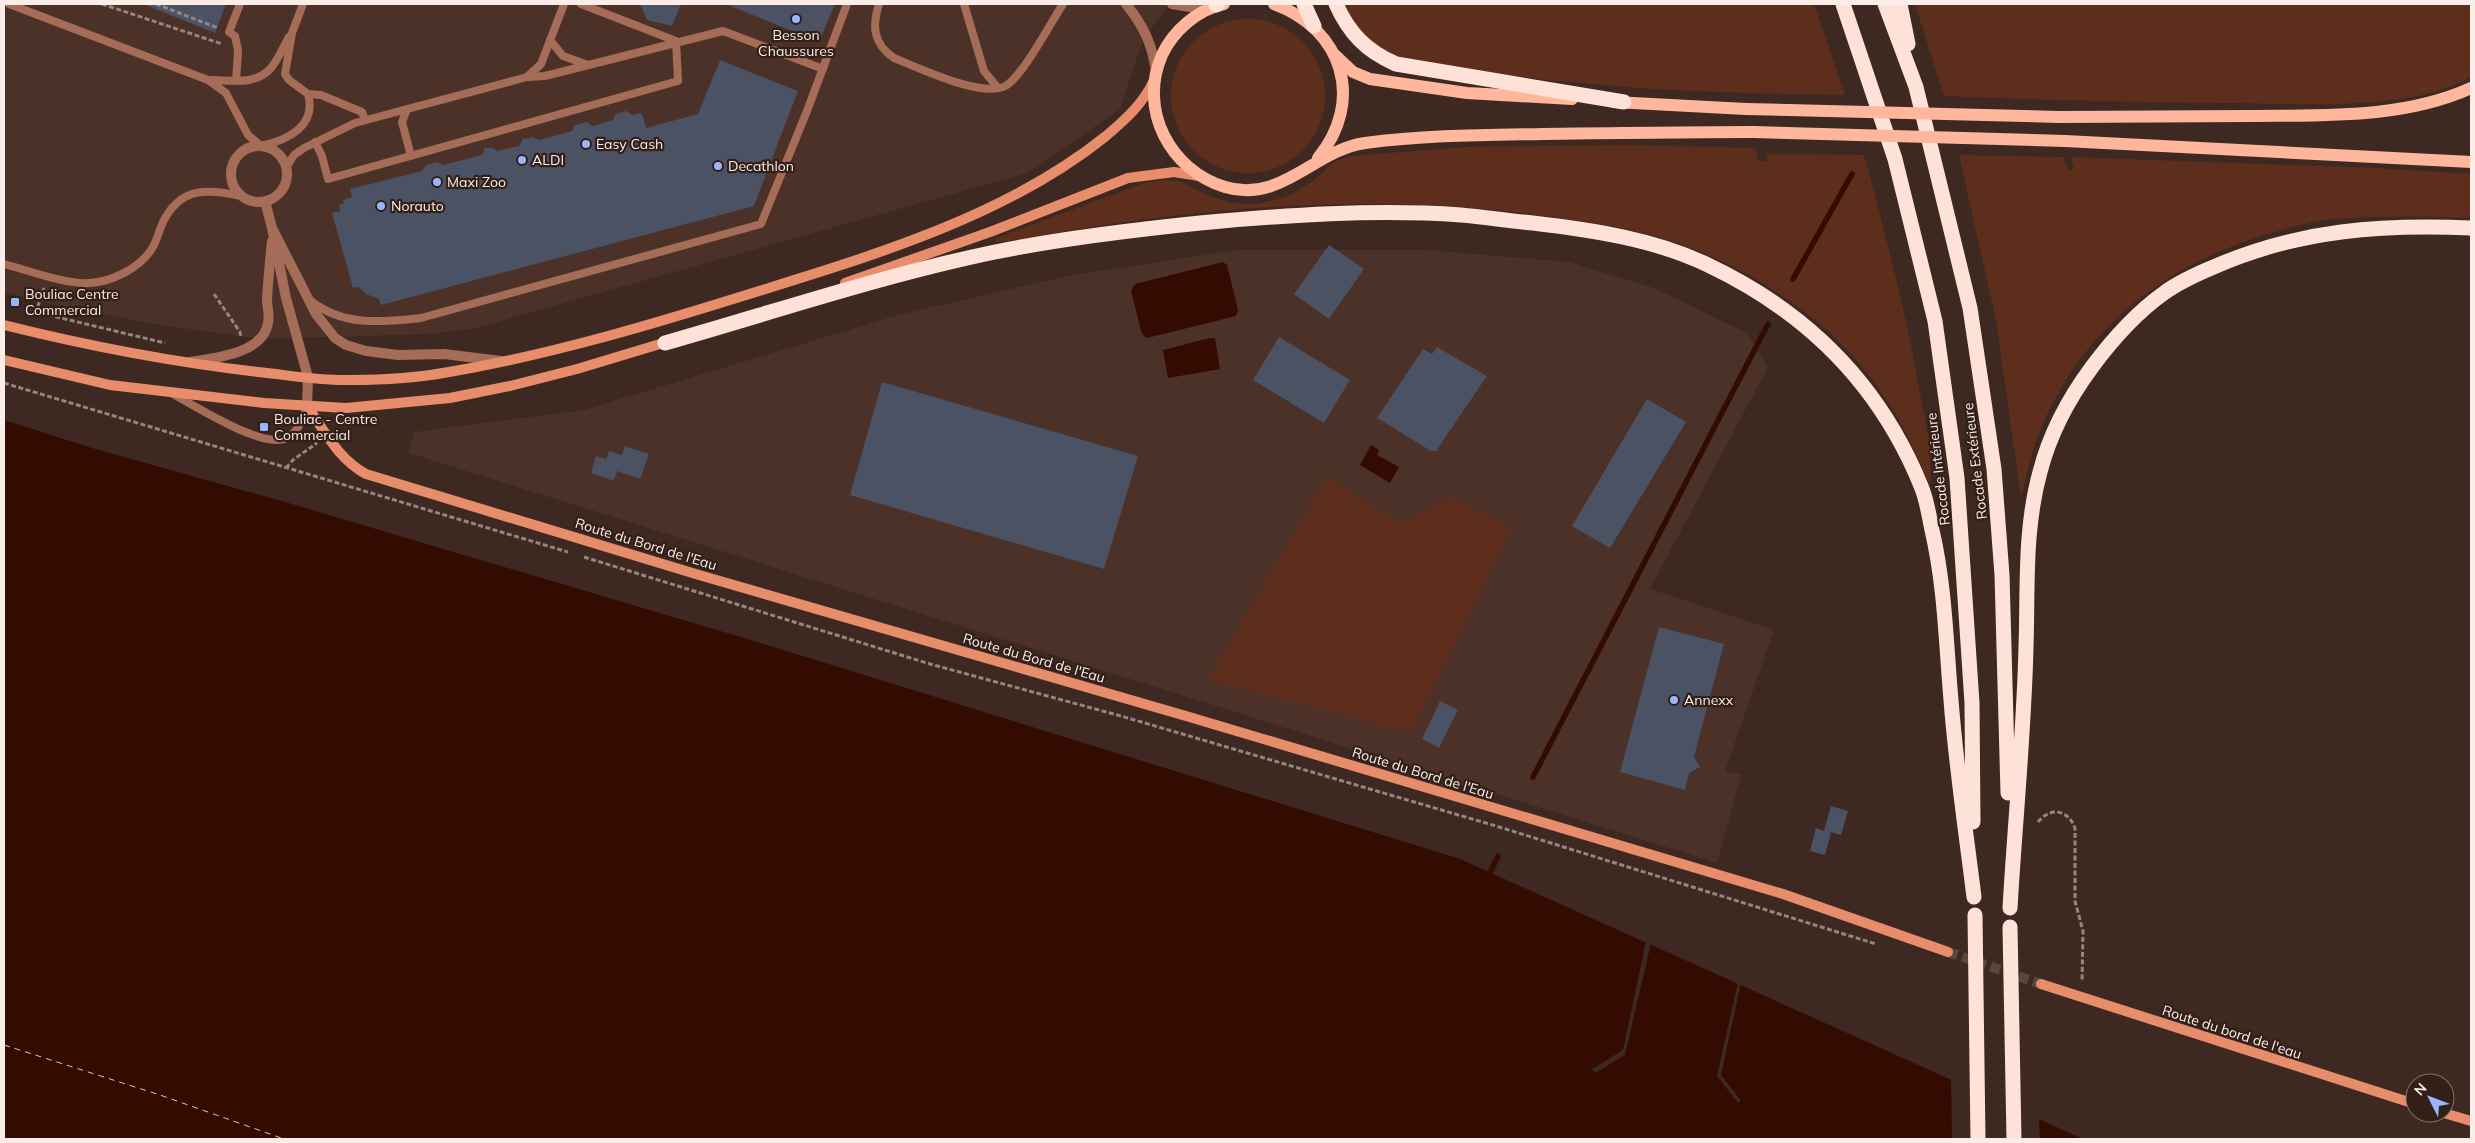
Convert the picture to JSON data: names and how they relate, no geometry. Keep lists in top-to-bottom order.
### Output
{
  "streets": {
    "highway": ["Rocade Extérieure", "Rocade Intérieure"],
    "main road": ["Route du Bord de l'Eau", "Route du bord de l'eau"]
  },
  "places": {
    "other": [
      "Besson Chaussures",
      "Easy Cash",
      "ALDI",
      "Decathlon",
      "Maxi Zoo",
      "Norauto",
      "Annexx"
    ],
    "transit": ["Bouliac Centre Commercial", "Bouliac - Centre Commercial"]
  },
  "north": "top left"
}
